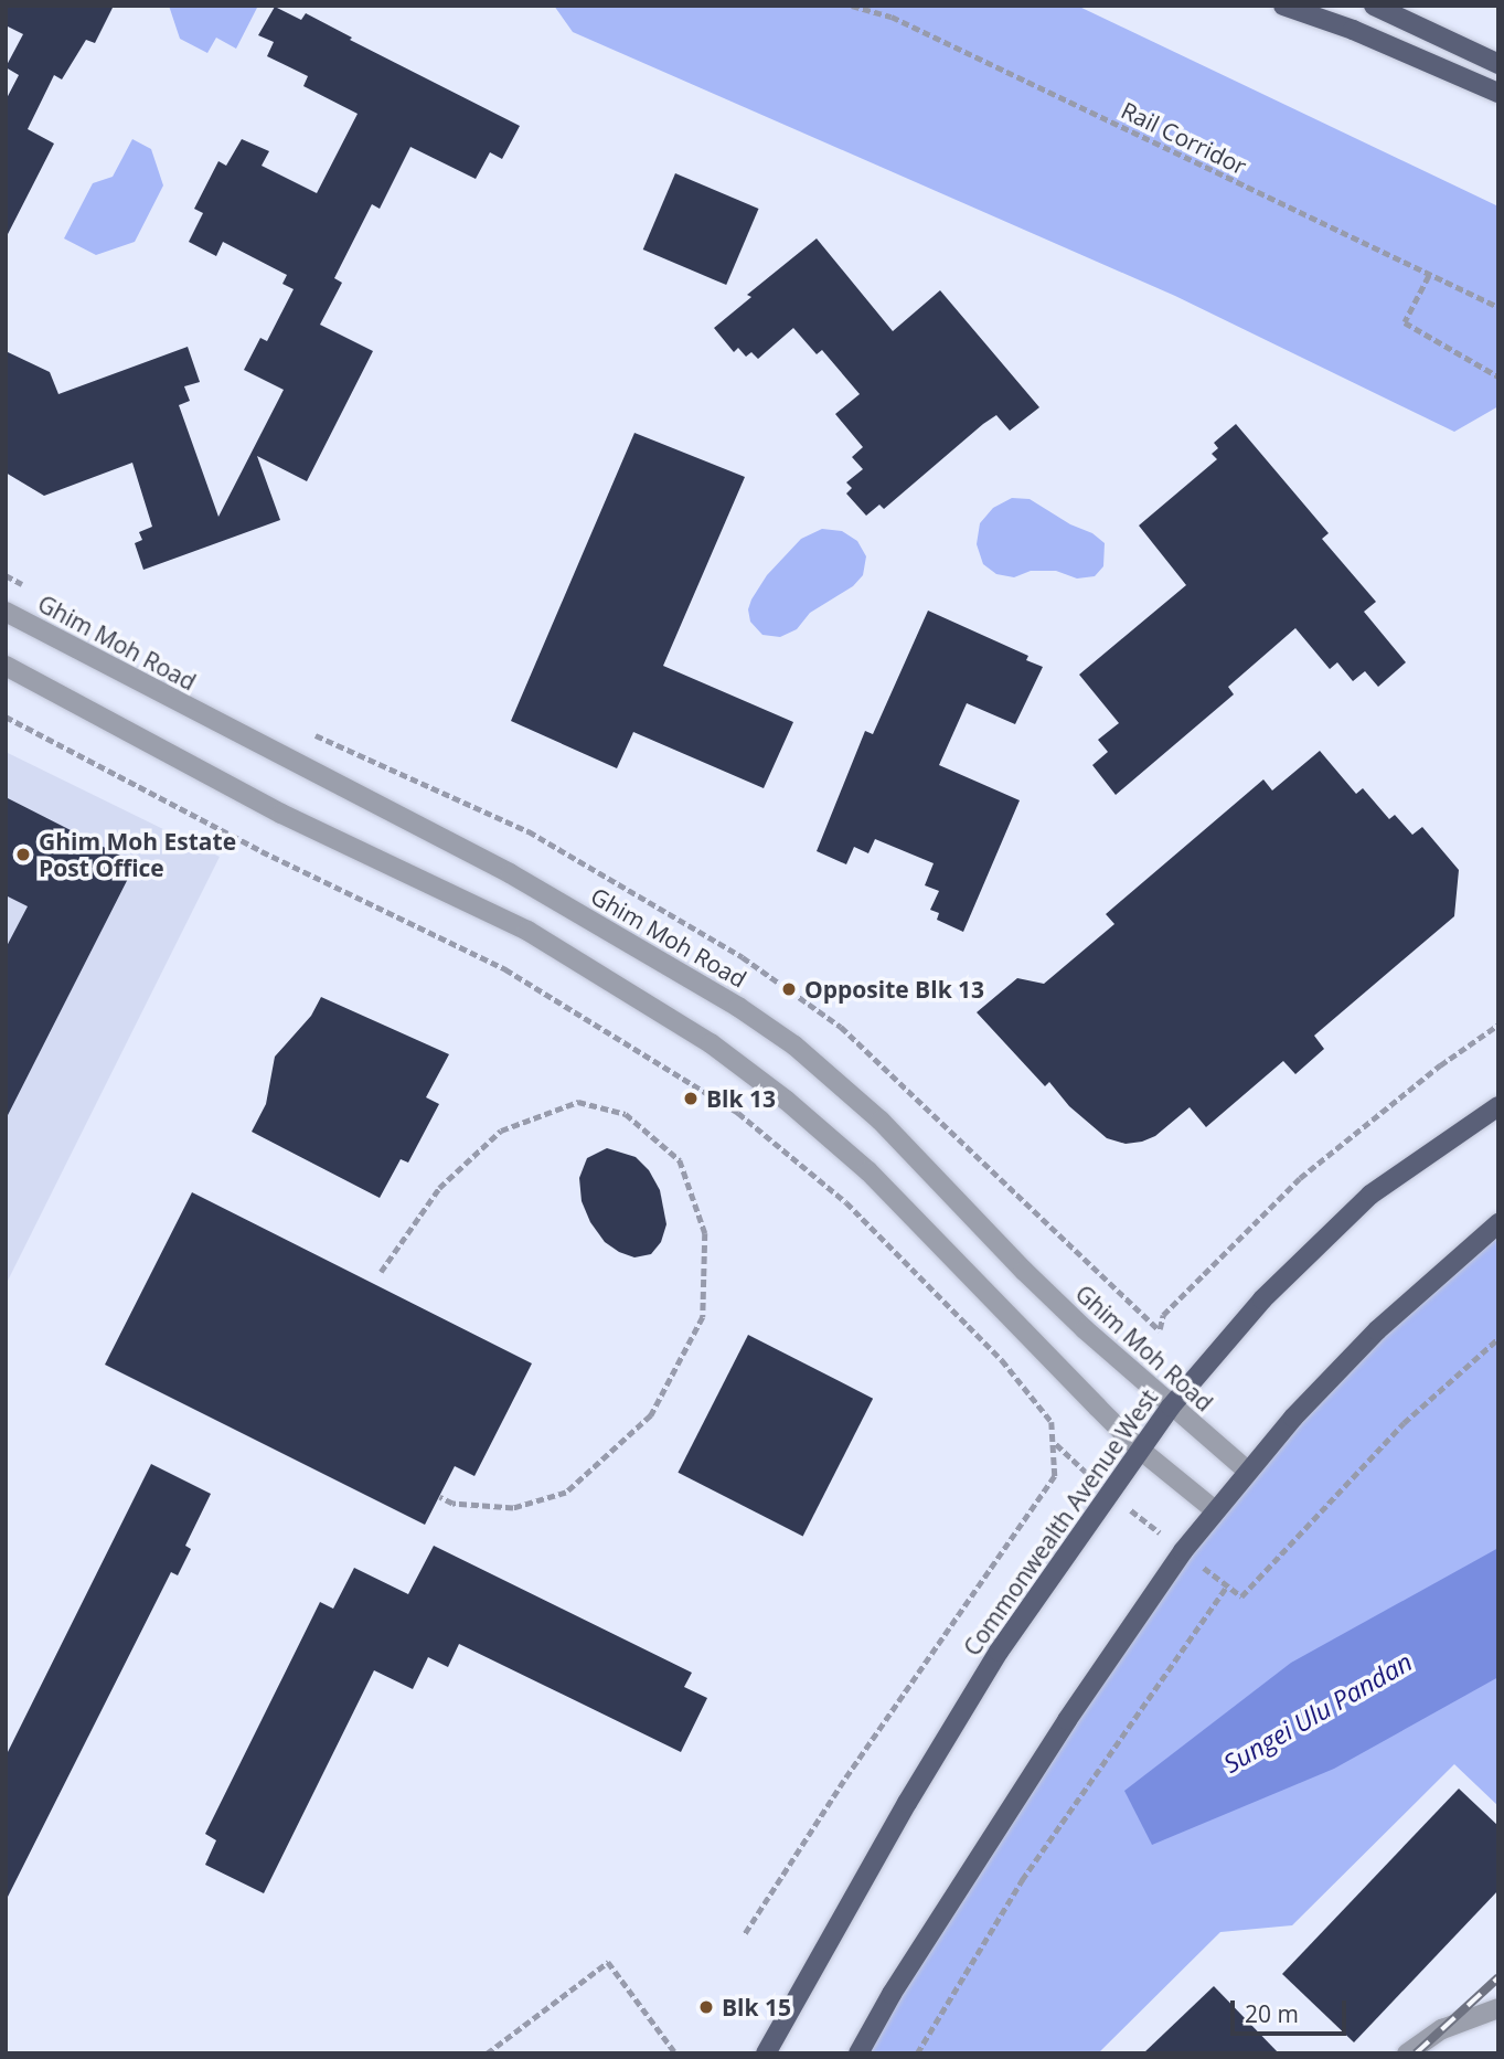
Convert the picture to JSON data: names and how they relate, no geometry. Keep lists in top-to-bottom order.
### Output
{
  "streets": {
    "main road": ["Commonwealth Avenue West"],
    "street": ["Ghim Moh Road"],
    "path": ["Rail Corridor"]
  },
  "crossings": [
    ["Ghim Moh Road", "Commonwealth Avenue West"]
  ],
  "water": ["Sungei Ulu Pandan"],
  "places": [
    "Ghim Moh Estate Post Office",
    "Opposite Blk 13",
    "Blk 13",
    "Blk 15"
  ],
  "scale_bar": "20 m"
}
